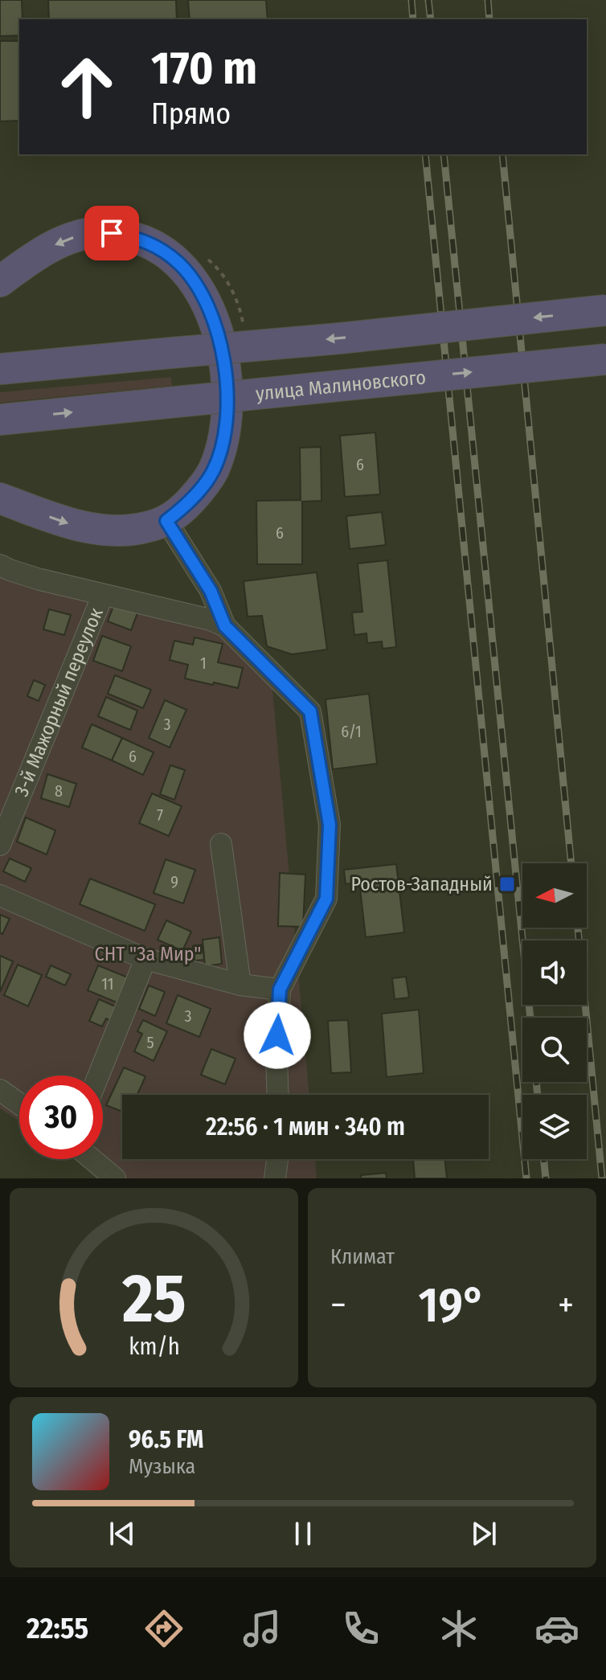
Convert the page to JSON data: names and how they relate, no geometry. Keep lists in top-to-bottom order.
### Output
{
  "streets": {
    "highway": ["улица Малиновского"],
    "street": ["3-й Мажорный переулок"]
  },
  "parks": ["СНТ \"За Мир\""],
  "places": {
    "transit": ["Ростов-Западный"]
  },
  "house_numbers": [
    "6",
    "6",
    "1",
    "3",
    "6/1",
    "6",
    "8",
    "7",
    "9",
    "11",
    "3",
    "5"
  ],
  "north": "left",
  "page": {
    "turn": ["170 m", "Прямо"],
    "limit": "30",
    "trip": "22:56 · 1 мин · 340 m",
    "tile": "Климат",
    "heat": ["−", "19°", "+"],
    "song": ["96.5 FM", "Музыка"],
    "tabs": "22:55",
    "gauge": ["25", "km/h"]
  }
}
